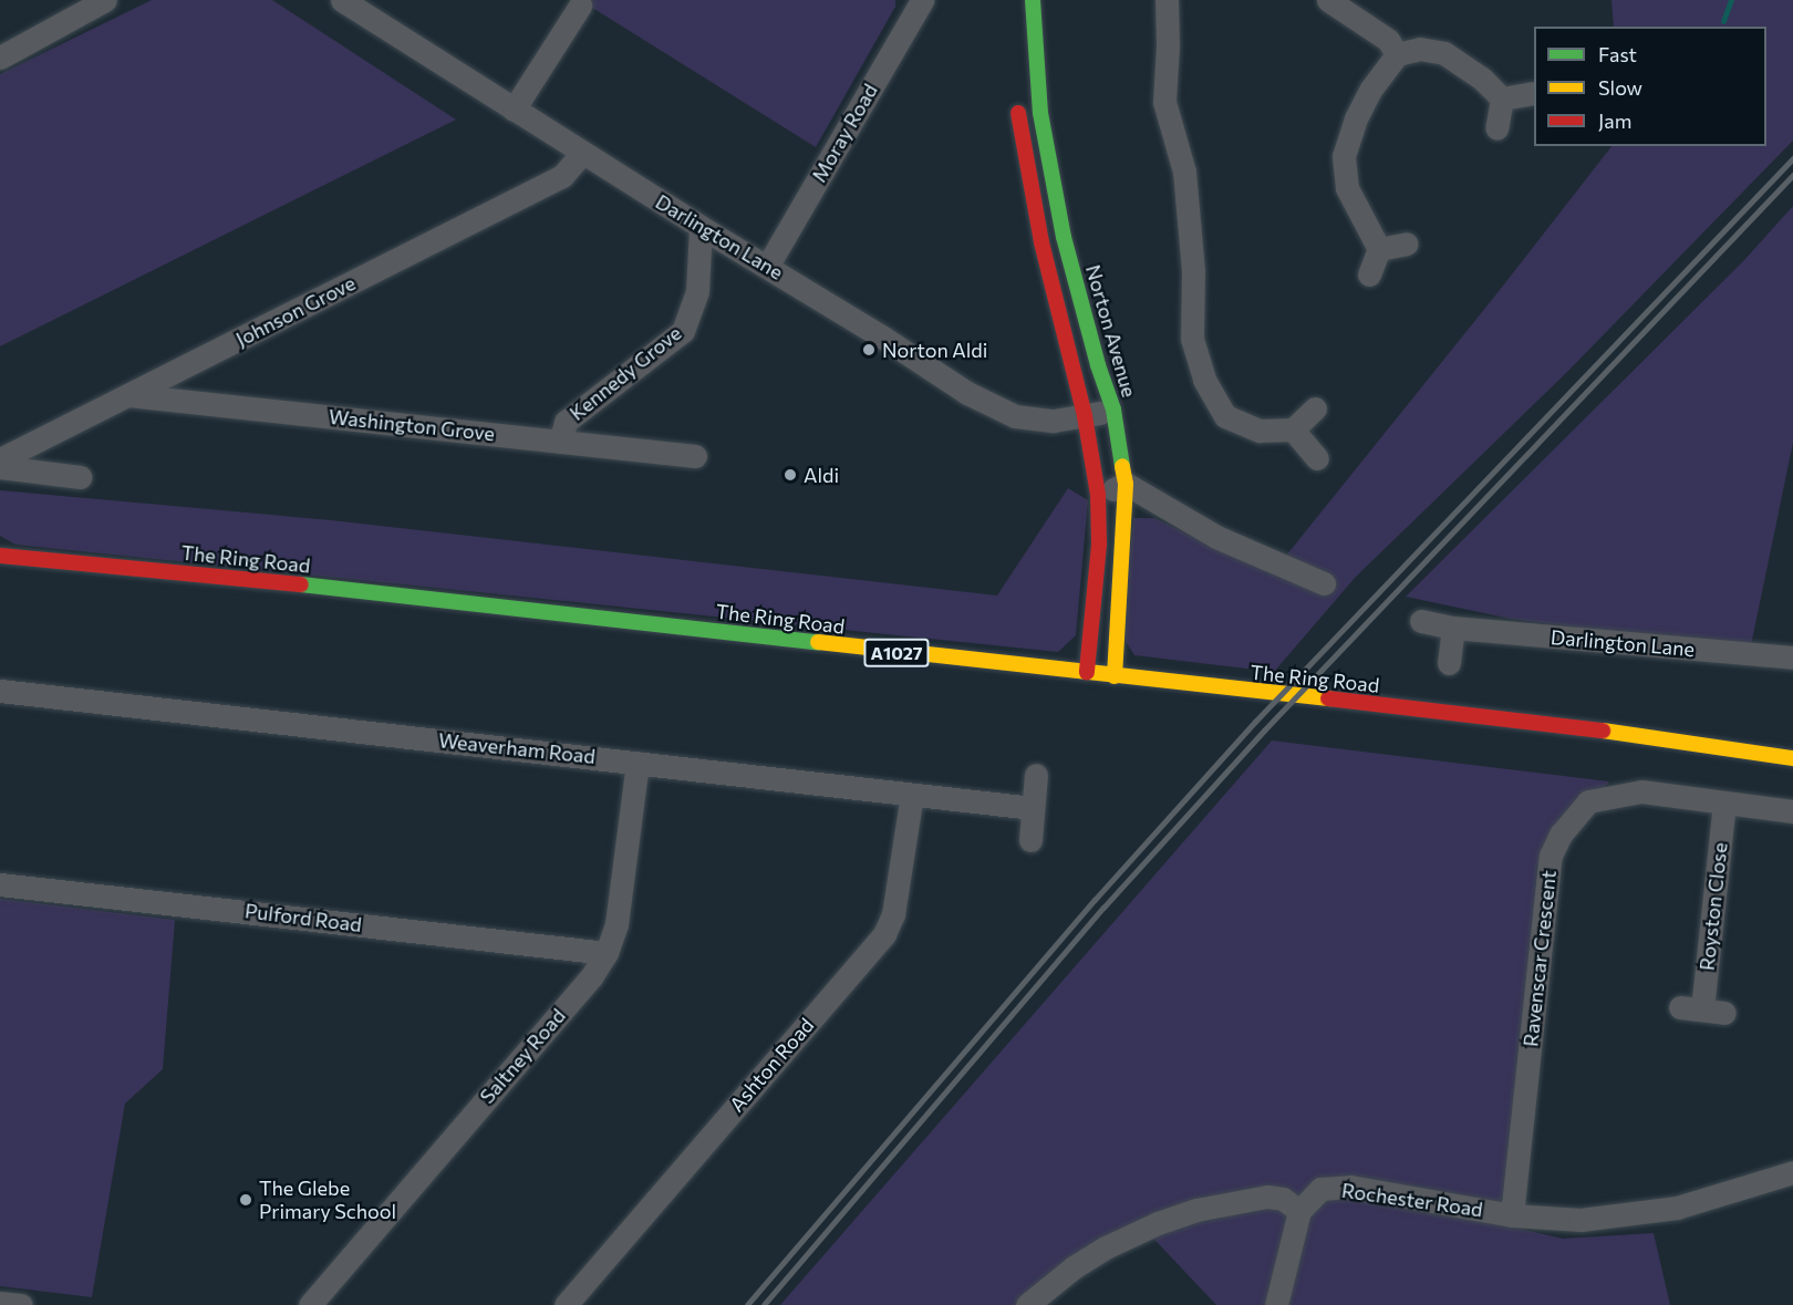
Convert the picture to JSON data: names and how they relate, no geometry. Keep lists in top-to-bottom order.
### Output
{
  "streets": {
    "main road": ["Norton Avenue", "The Ring Road", "A1027"],
    "street": [
      "Moray Road",
      "Darlington Lane",
      "Johnson Grove",
      "Kennedy Grove",
      "Washington Grove",
      "Weaverham Road",
      "Royston Close",
      "Pulford Road",
      "Ravenscar Crescent",
      "Saltney Road",
      "Ashton Road",
      "Rochester Road"
    ]
  },
  "crossings": [
    ["Moray Road", "Darlington Lane"],
    ["Darlington Lane", "Johnson Grove"],
    ["Darlington Lane", "Norton Avenue"],
    ["Darlington Lane", "Kennedy Grove"],
    ["Johnson Grove", "Washington Grove"],
    ["Norton Avenue", "The Ring Road"],
    ["Kennedy Grove", "Washington Grove"],
    ["Weaverham Road", "Saltney Road"],
    ["Weaverham Road", "Ashton Road"],
    ["Royston Close", "Ravenscar Crescent"],
    ["Pulford Road", "Saltney Road"],
    ["Ravenscar Crescent", "Rochester Road"]
  ],
  "places": ["Norton Aldi", "Aldi", "The Glebe Primary School"],
  "legend": ["Fast", "Slow", "Jam"]
}
